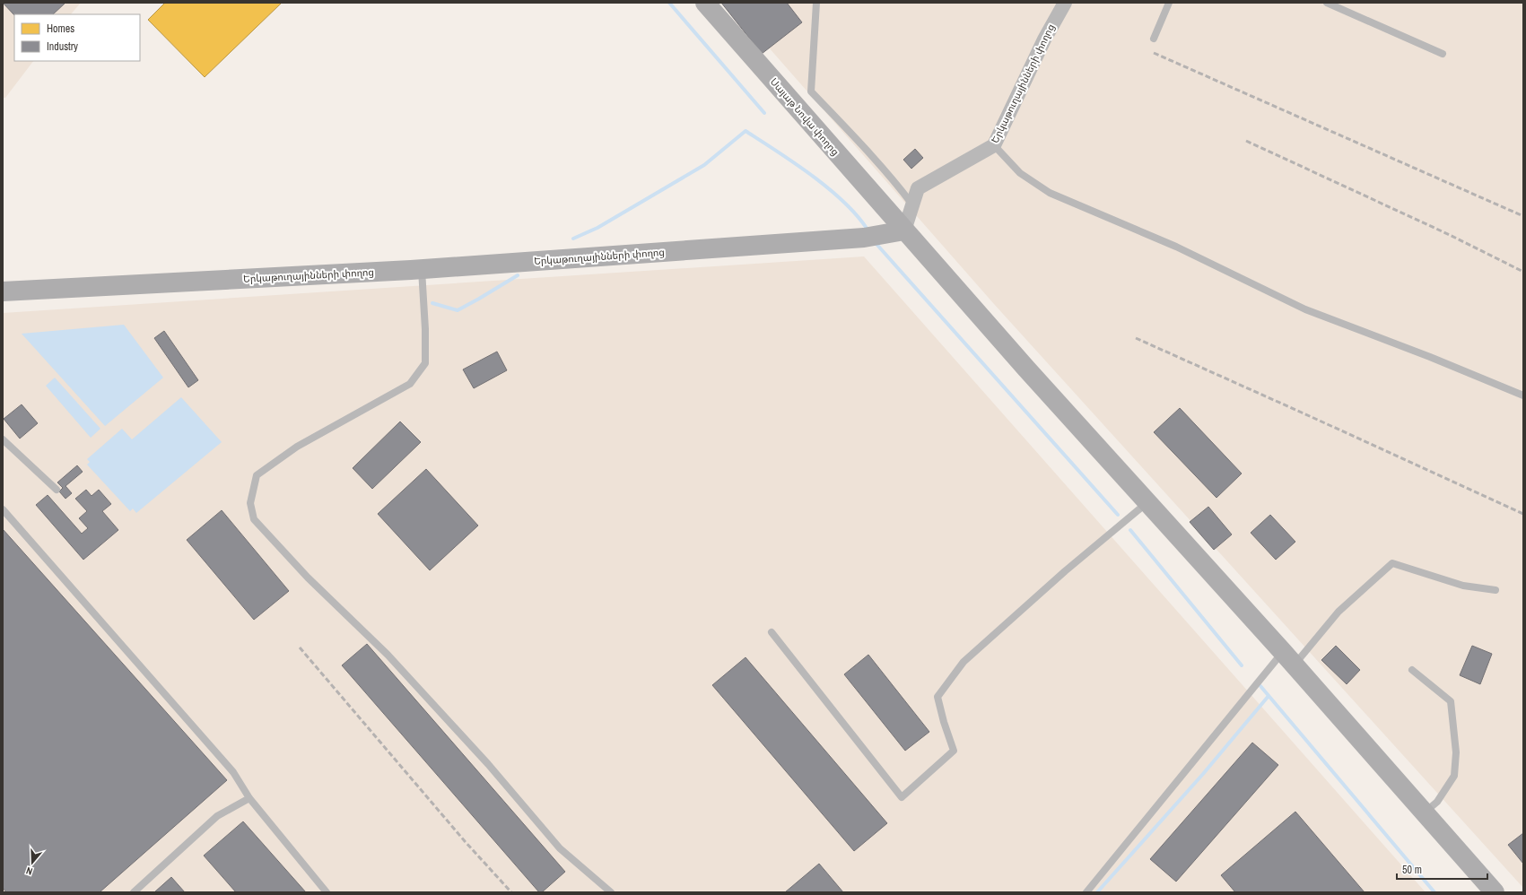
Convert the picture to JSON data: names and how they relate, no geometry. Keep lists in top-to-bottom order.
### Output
{
  "streets": {
    "main road": ["Երկաթուղայինների փողոց", "Սայաթ Նովա փողոց"]
  },
  "crossings": [
    ["Երկաթուղայինների փողոց", "Սայաթ Նովա փողոց"]
  ],
  "legend": ["Homes", "Industry"],
  "scale_bar": "50 m",
  "north": "bottom"
}
